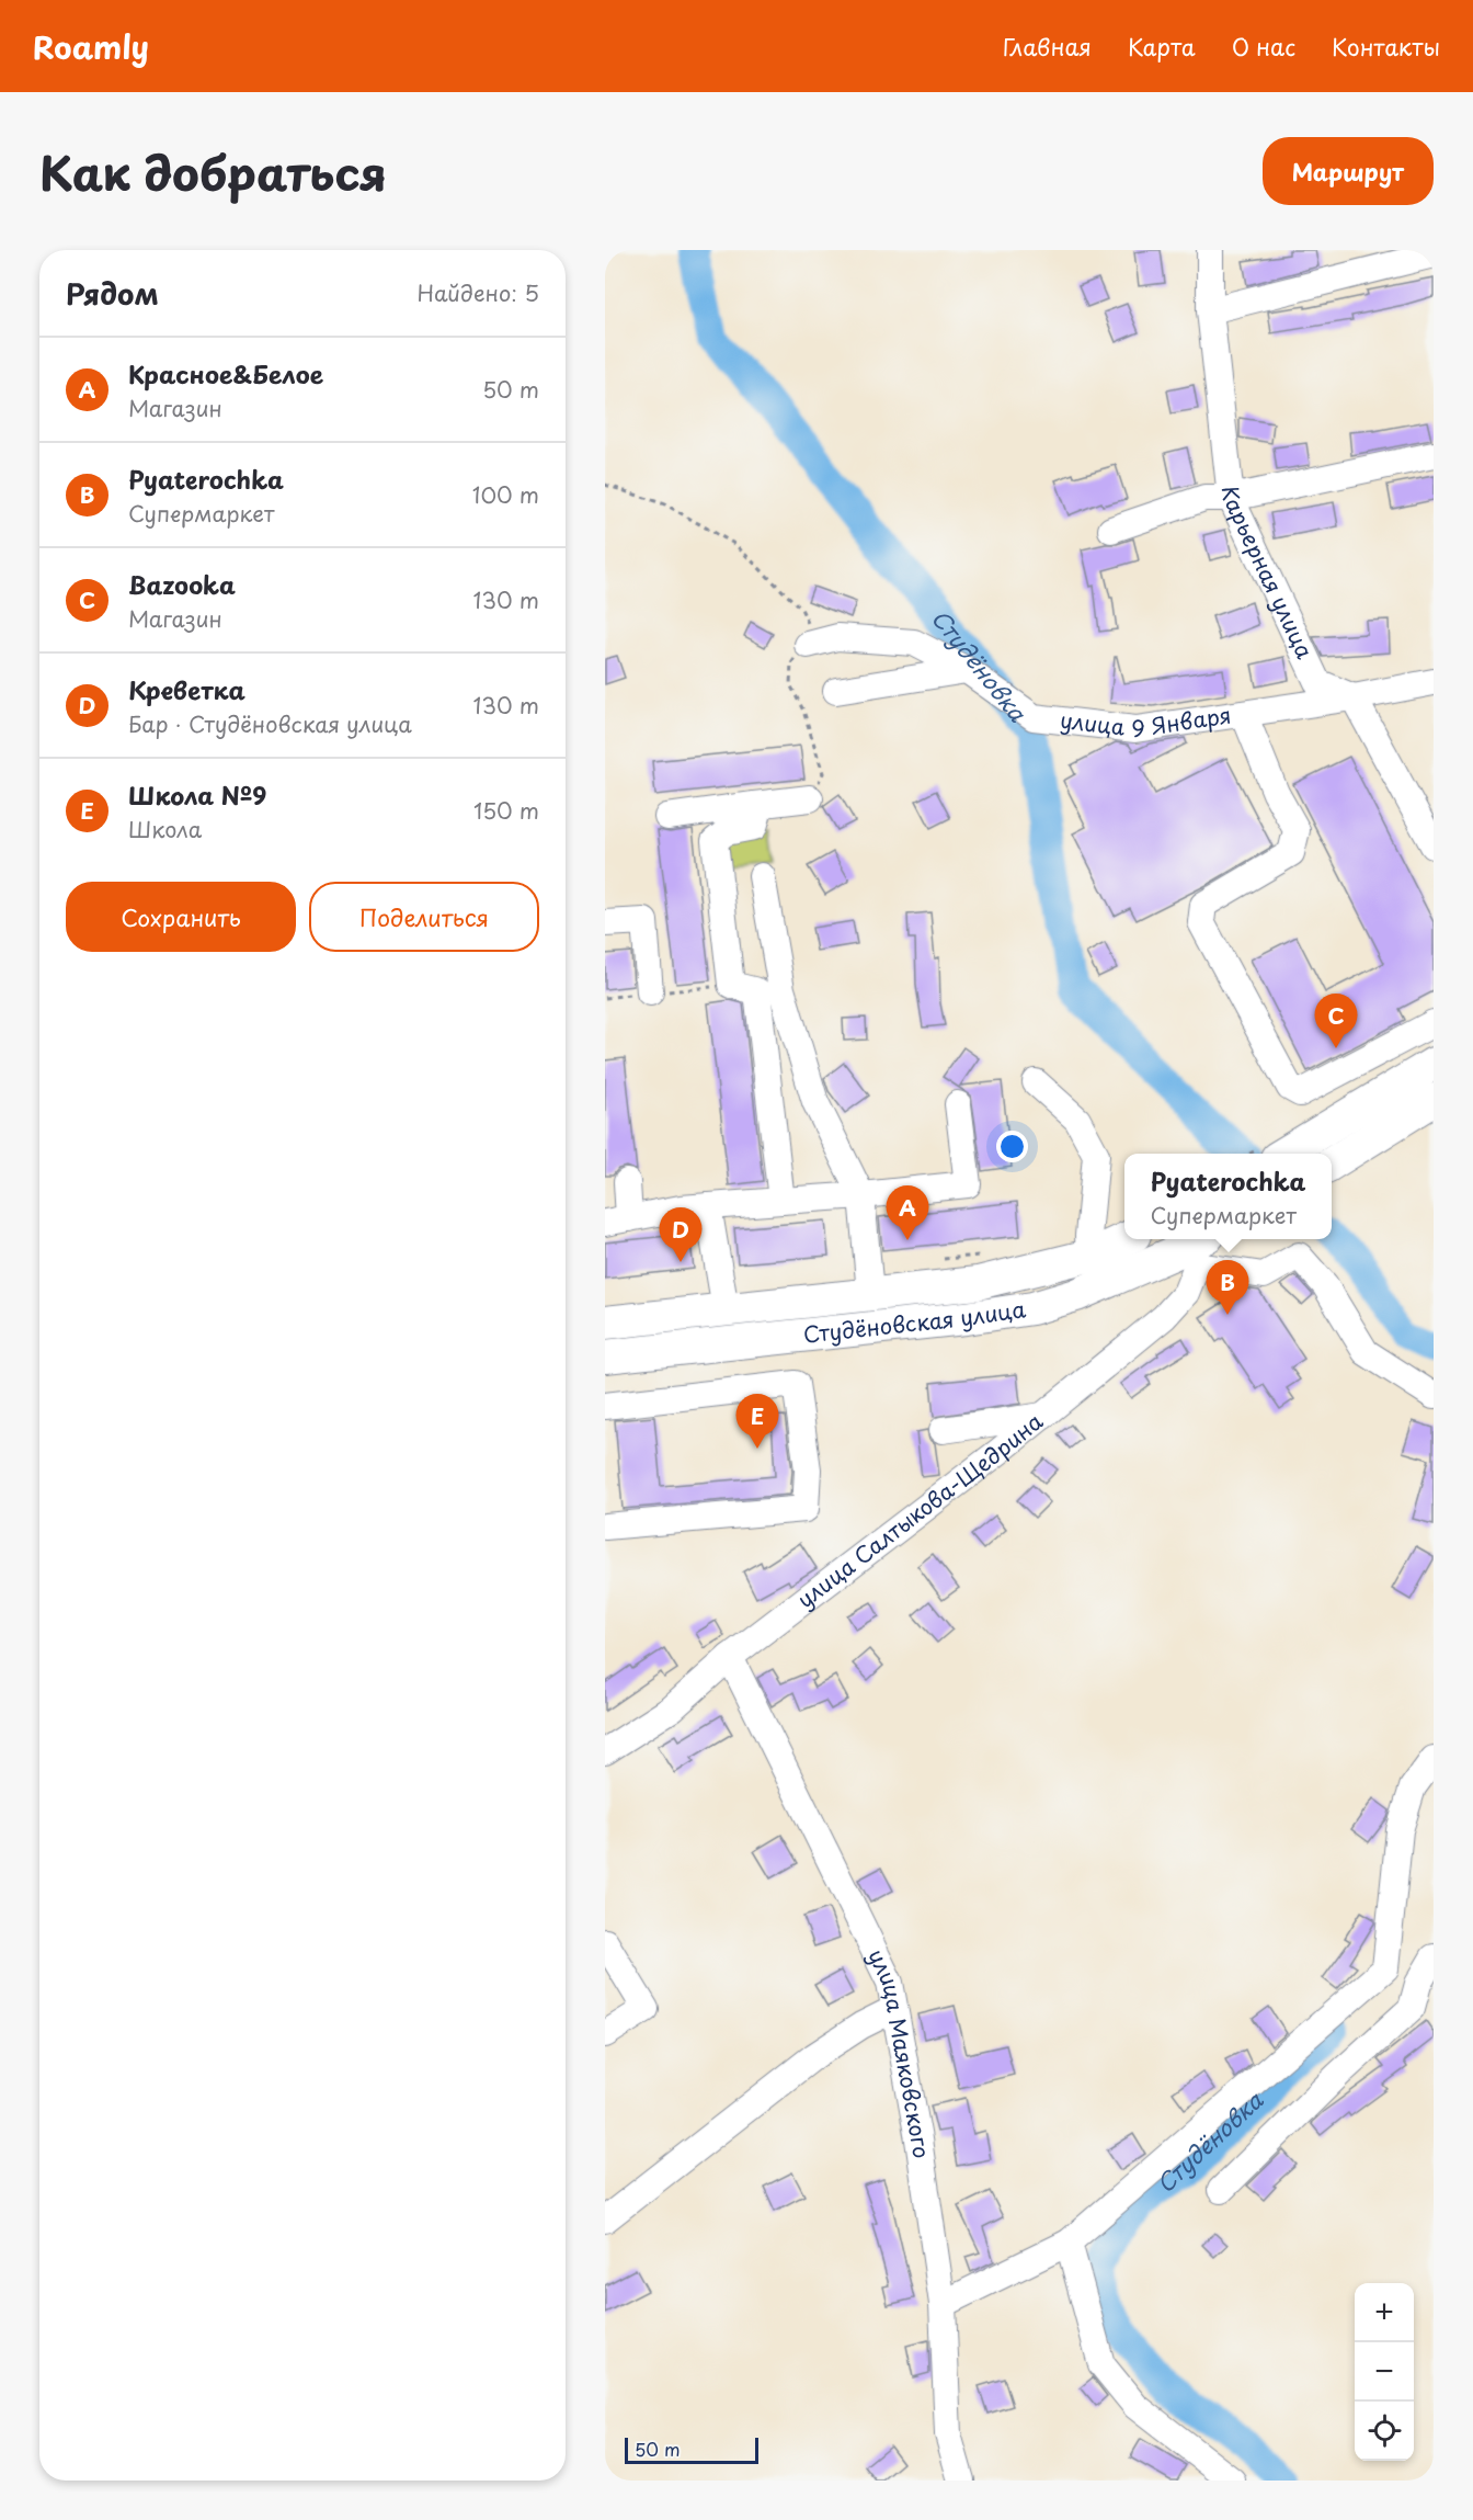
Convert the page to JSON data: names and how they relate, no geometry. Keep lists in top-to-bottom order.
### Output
{
  "streets": {
    "main road": ["Студёновская улица"],
    "street": [
      "Карьерная улица",
      "улица 9 Января",
      "улица Салтыкова-Щедрина",
      "улица Маяковского"
    ]
  },
  "crossings": [
    ["Карьерная улица", "улица 9 Января"],
    ["Студёновская улица", "улица Салтыкова-Щедрина"],
    ["улица Салтыкова-Щедрина", "улица Маяковского"]
  ],
  "water": ["Студёновка"],
  "scale_bar": "50 m",
  "page": {
    "header": "Roamly",
    "nav": [
      "Главная",
      "Карта",
      "О нас",
      "Контакты"
    ],
    "title": "Как добраться",
    "buttons": [
      "Маршрут",
      ["Сохранить", "Поделиться"]
    ],
    "heading": ["Рядом", "Найдено: 5"],
    "list": [
      {
        "mark": "A",
        "name": "Красное&Белое",
        "note": "Магазин",
        "value": "50 m"
      },
      {
        "mark": "B",
        "name": "Pyaterochka",
        "note": "Супермаркет",
        "value": "100 m"
      },
      {
        "mark": "C",
        "name": "Bazooka",
        "note": "Магазин",
        "value": "130 m"
      },
      {
        "mark": "D",
        "name": "Креветка",
        "note": "Бар · Студёновская улица",
        "value": "130 m"
      },
      {
        "mark": "E",
        "name": "Школа №9",
        "note": "Школа",
        "value": "150 m"
      }
    ],
    "pins": [
      "C",
      "A",
      "D",
      "B",
      "E"
    ],
    "popup": ["Pyaterochka", "Супермаркет"],
    "map_buttons": ["+", "−"],
    "scale": "50 m"
  }
}
